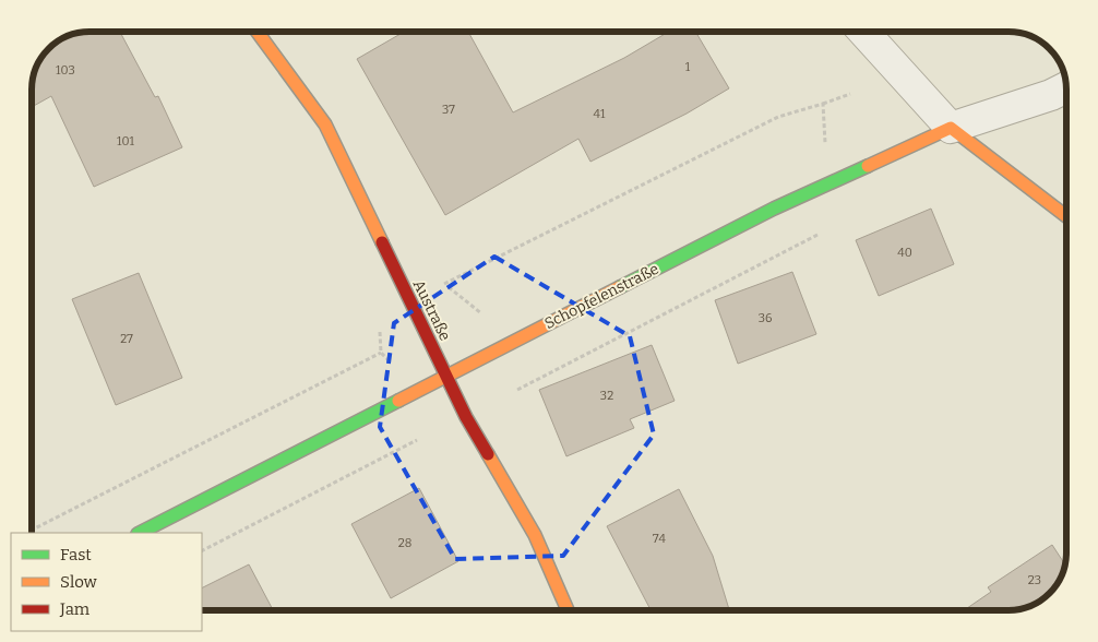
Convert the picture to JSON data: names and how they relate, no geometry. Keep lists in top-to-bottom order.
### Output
{
  "streets": {
    "street": ["Schopfelenstraße", "Austraße"]
  },
  "crossings": [
    ["Schopfelenstraße", "Austraße"]
  ],
  "house_numbers": [
    "1",
    "103",
    "37",
    "41",
    "101",
    "40",
    "36",
    "27",
    "32",
    "74",
    "28",
    "23"
  ],
  "legend": ["Fast", "Slow", "Jam"]
}
